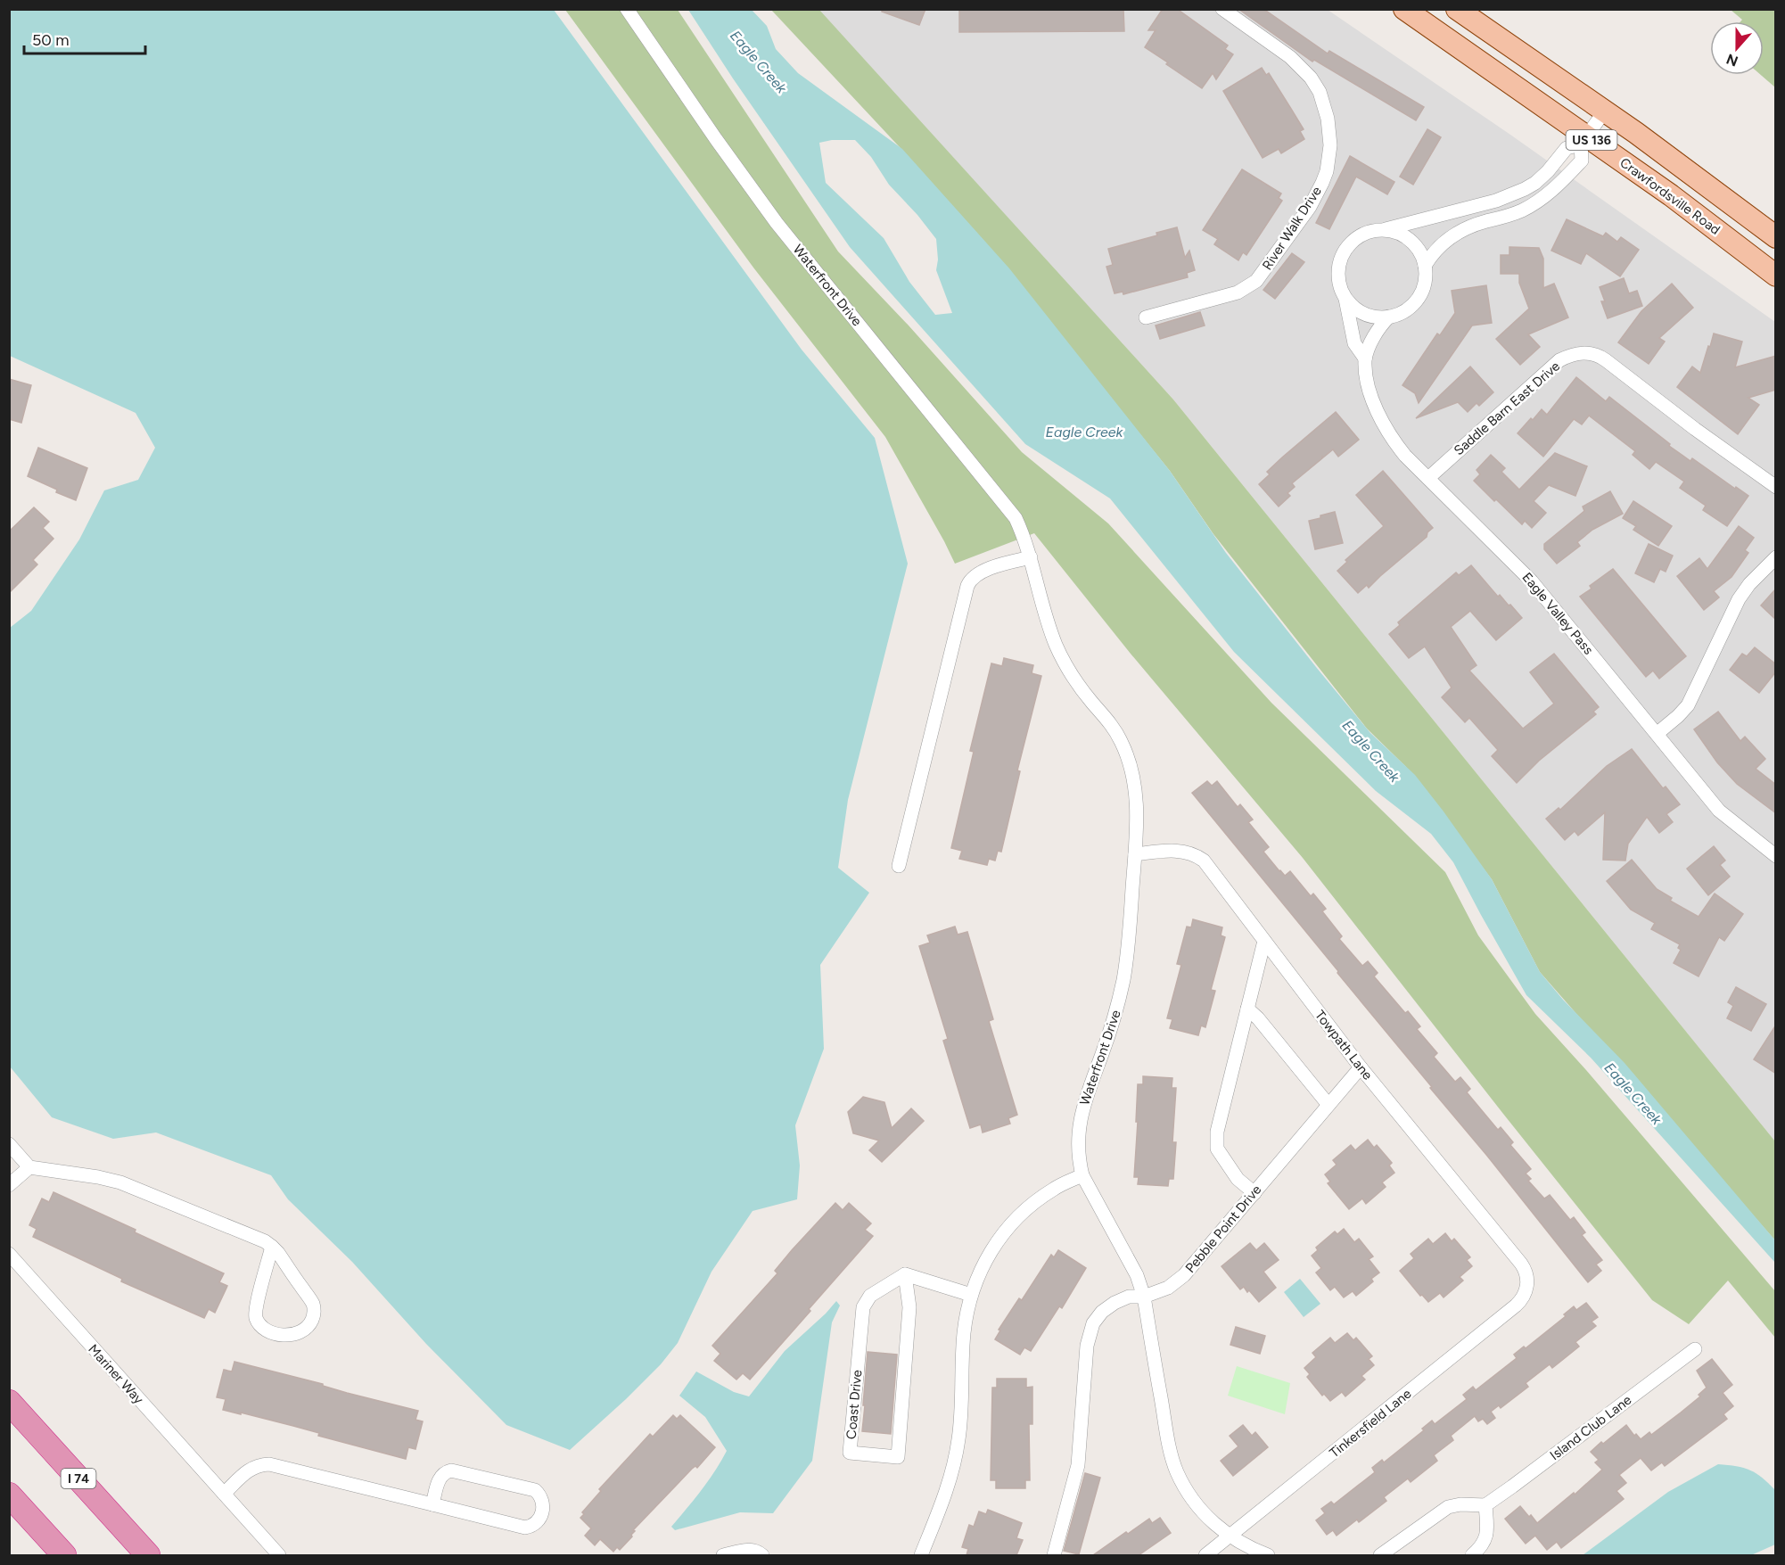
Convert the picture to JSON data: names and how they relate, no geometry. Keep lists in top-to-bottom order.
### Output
{
  "streets": {
    "highway": ["I 74"],
    "main road": ["US 136", "Crawfordsville Road"],
    "street": [
      "River Walk Drive",
      "Waterfront Drive",
      "Saddle Barn East Drive",
      "Eagle Valley Pass",
      "Towpath Lane",
      "Pebble Point Drive",
      "Mariner Way",
      "Coast Drive",
      "Tinkersfield Lane",
      "Island Club Lane"
    ]
  },
  "crossings": [
    ["US 136", "Eagle Valley Pass"],
    ["Crawfordsville Road", "Eagle Valley Pass"],
    ["Waterfront Drive", "Towpath Lane"],
    ["Waterfront Drive", "Pebble Point Drive"],
    ["Waterfront Drive", "Tinkersfield Lane"],
    ["Saddle Barn East Drive", "Eagle Valley Pass"],
    ["Towpath Lane", "Pebble Point Drive"],
    ["Towpath Lane", "Tinkersfield Lane"]
  ],
  "water": ["Eagle Creek"],
  "scale_bar": "50 m",
  "north": "bottom"
}
